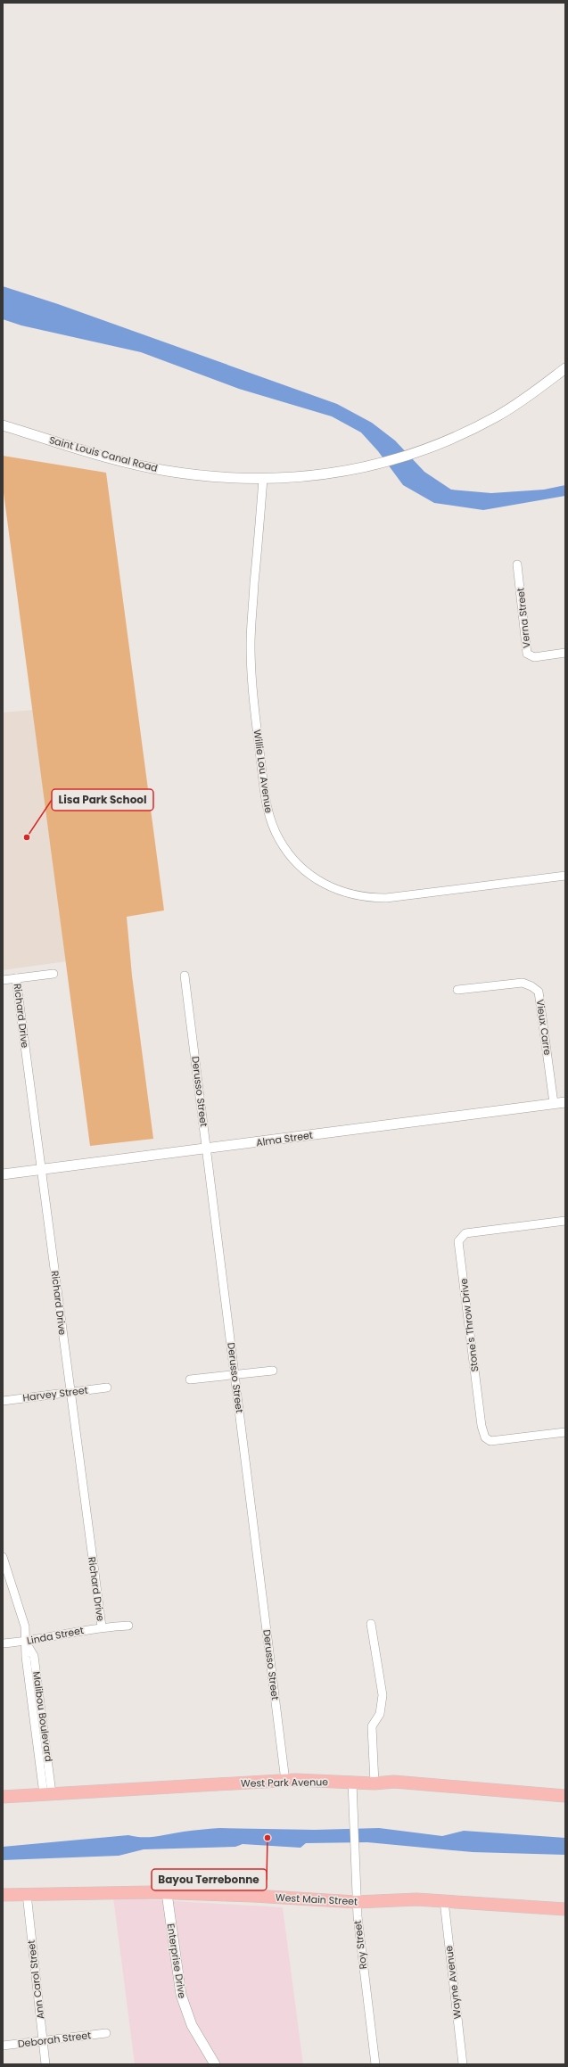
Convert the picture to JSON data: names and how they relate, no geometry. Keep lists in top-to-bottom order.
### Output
{
  "streets": {
    "main road": ["West Park Avenue", "West Main Street"],
    "street": [
      "Saint Louis Canal Road",
      "Verna Street",
      "Willie Lou Avenue",
      "Richard Drive",
      "Vieux Carre",
      "Derusso Street",
      "Alma Street",
      "Stone's Throw Drive",
      "Harvey Street",
      "Linda Street",
      "Malibou Boulevard",
      "Roy Street",
      "Enterprise Drive",
      "Ann Carol Street",
      "Wayne Avenue",
      "Deborah Street"
    ]
  },
  "crossings": [
    ["Saint Louis Canal Road", "Willie Lou Avenue"],
    ["Richard Drive", "Alma Street"],
    ["Richard Drive", "Harvey Street"],
    ["Richard Drive", "Linda Street"],
    ["Vieux Carre", "Alma Street"],
    ["Derusso Street", "Alma Street"],
    ["Derusso Street", "West Park Avenue"],
    ["Linda Street", "Malibou Boulevard"],
    ["Malibou Boulevard", "West Park Avenue"],
    ["West Park Avenue", "Roy Street"],
    ["West Main Street", "Roy Street"],
    ["West Main Street", "Enterprise Drive"],
    ["West Main Street", "Ann Carol Street"],
    ["West Main Street", "Wayne Avenue"],
    ["Ann Carol Street", "Deborah Street"]
  ],
  "places": ["Lisa Park School", "Bayou Terrebonne"]
}
